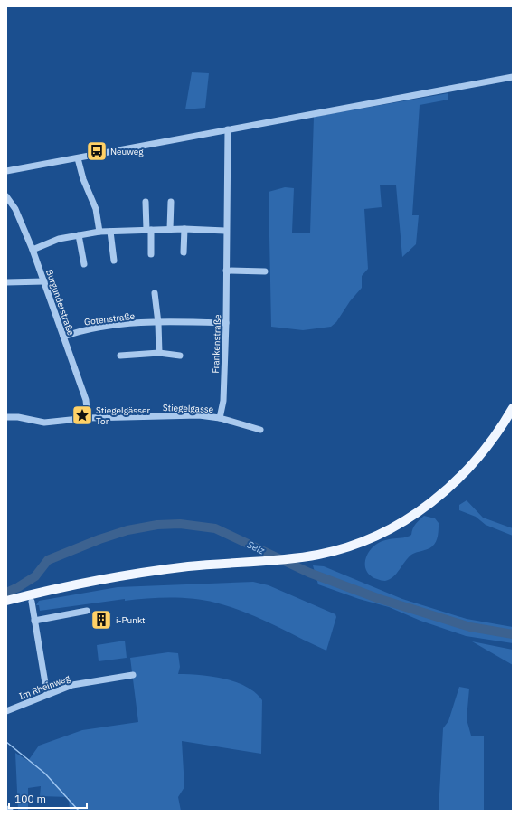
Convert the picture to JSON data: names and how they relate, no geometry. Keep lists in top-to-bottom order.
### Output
{
  "streets": {
    "street": [
      "Burgunderstraße",
      "Gotenstraße",
      "Frankenstraße",
      "Stiegelgasse",
      "Im Rheinweg"
    ]
  },
  "crossings": [
    ["Burgunderstraße", "Gotenstraße"],
    ["Burgunderstraße", "Stiegelgasse"],
    ["Gotenstraße", "Frankenstraße"],
    ["Frankenstraße", "Stiegelgasse"]
  ],
  "water": ["Selz"],
  "places": {
    "bus stop": ["Neuweg"],
    "place": ["Stiegelgässer Tor"],
    "building": ["i-Punkt"]
  },
  "scale_bar": "100 m"
}
